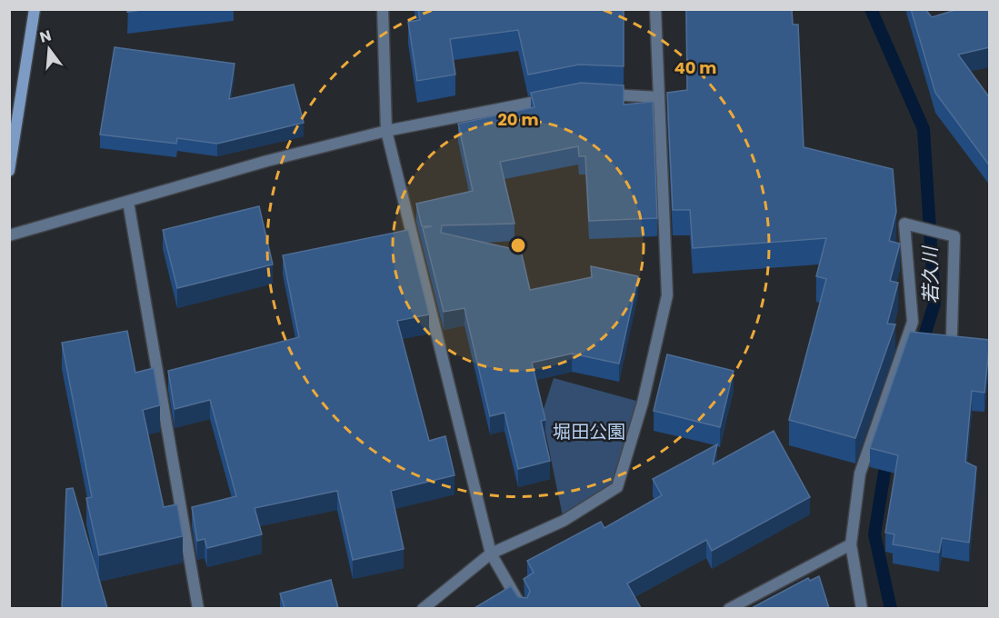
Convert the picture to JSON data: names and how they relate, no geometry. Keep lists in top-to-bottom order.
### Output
{
  "water": ["若久川"],
  "parks": ["堀田公園"],
  "north": "top",
  "rings": ["40 m", "20 m"]
}
